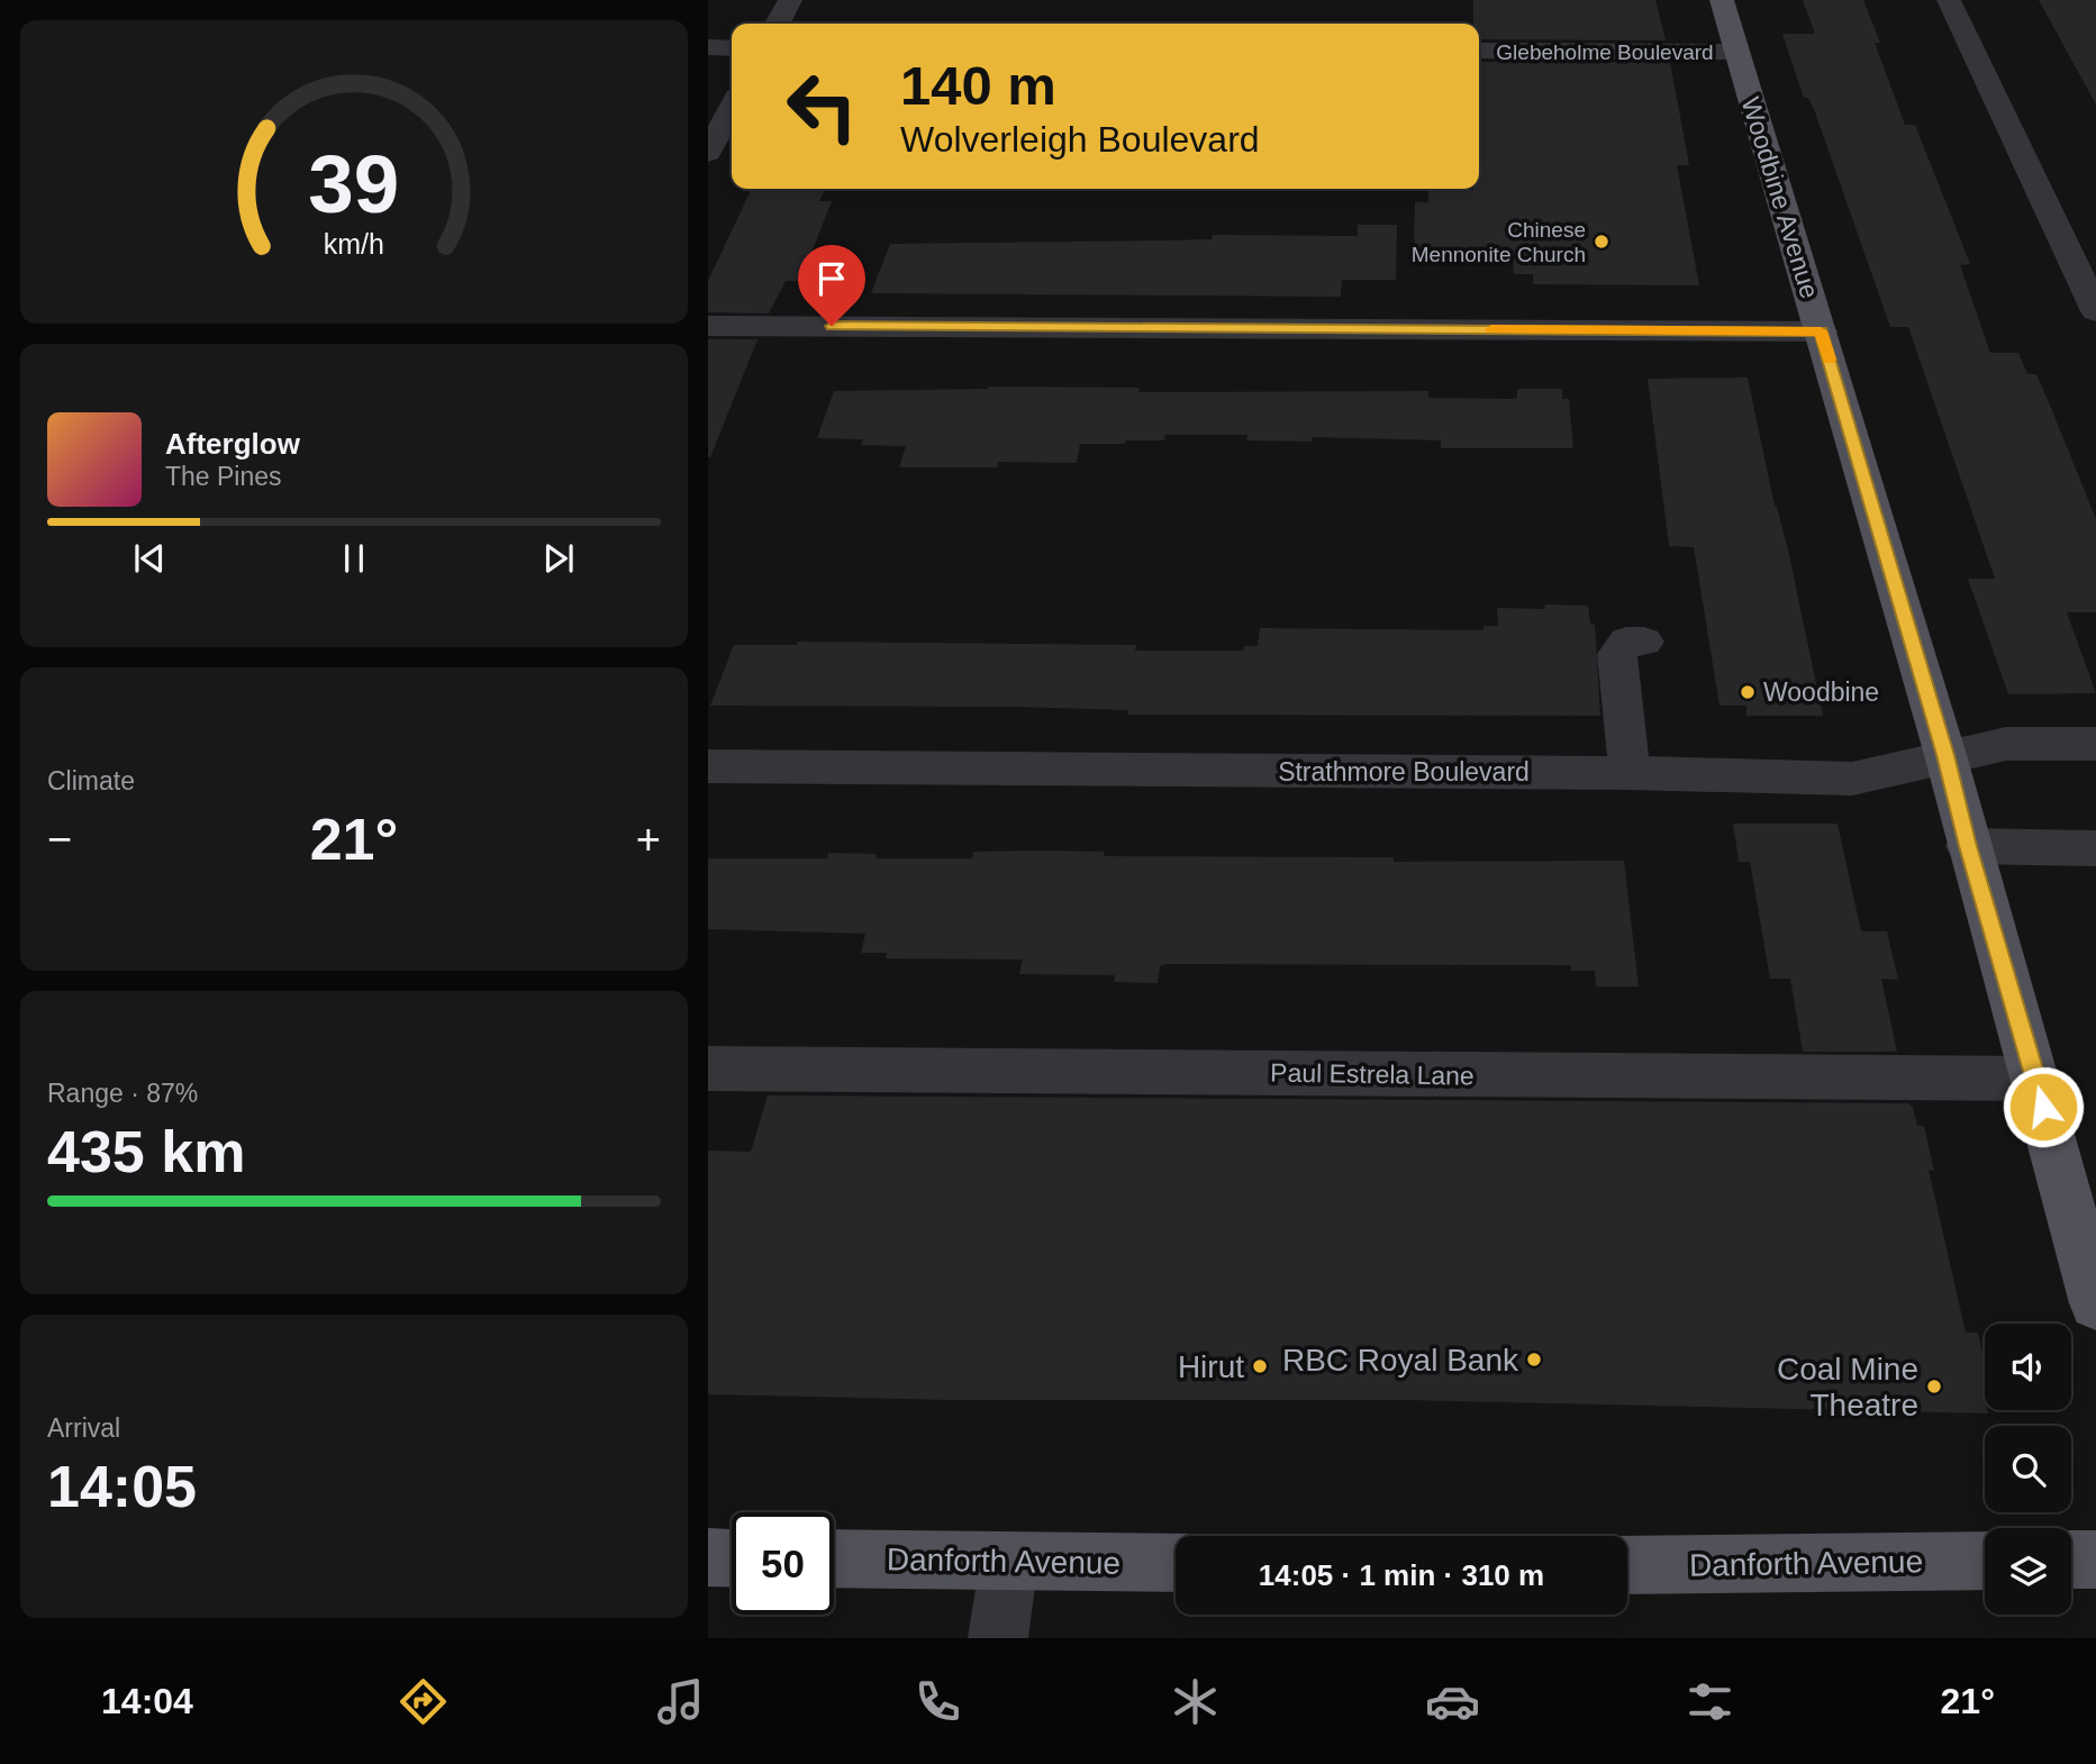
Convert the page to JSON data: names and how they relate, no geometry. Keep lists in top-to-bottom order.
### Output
{
  "streets": {
    "main road": ["Woodbine Avenue", "Danforth Avenue"],
    "street": ["Glebeholme Boulevard", "Strathmore Boulevard", "Paul Estrela Lane"]
  },
  "crossings": [
    ["Glebeholme Boulevard", "Woodbine Avenue"],
    ["Woodbine Avenue", "Strathmore Boulevard"],
    ["Woodbine Avenue", "Paul Estrela Lane"]
  ],
  "places": [
    "Chinese Mennonite Church",
    "Woodbine",
    "RBC Royal Bank",
    "Hirut",
    "Coal Mine Theatre"
  ],
  "page": {
    "turn": ["140 m", "Wolverleigh Boulevard"],
    "song": ["Afterglow", "The Pines"],
    "tile": [
      "Climate",
      ["Range · 87%", "435 km"],
      ["Arrival", "14:05"]
    ],
    "heat": ["−", "21°", "+"],
    "limit": "50",
    "trip": "14:05 · 1 min · 310 m",
    "tabs": ["14:04", "21°"],
    "gauge": ["39", "km/h"]
  }
}
